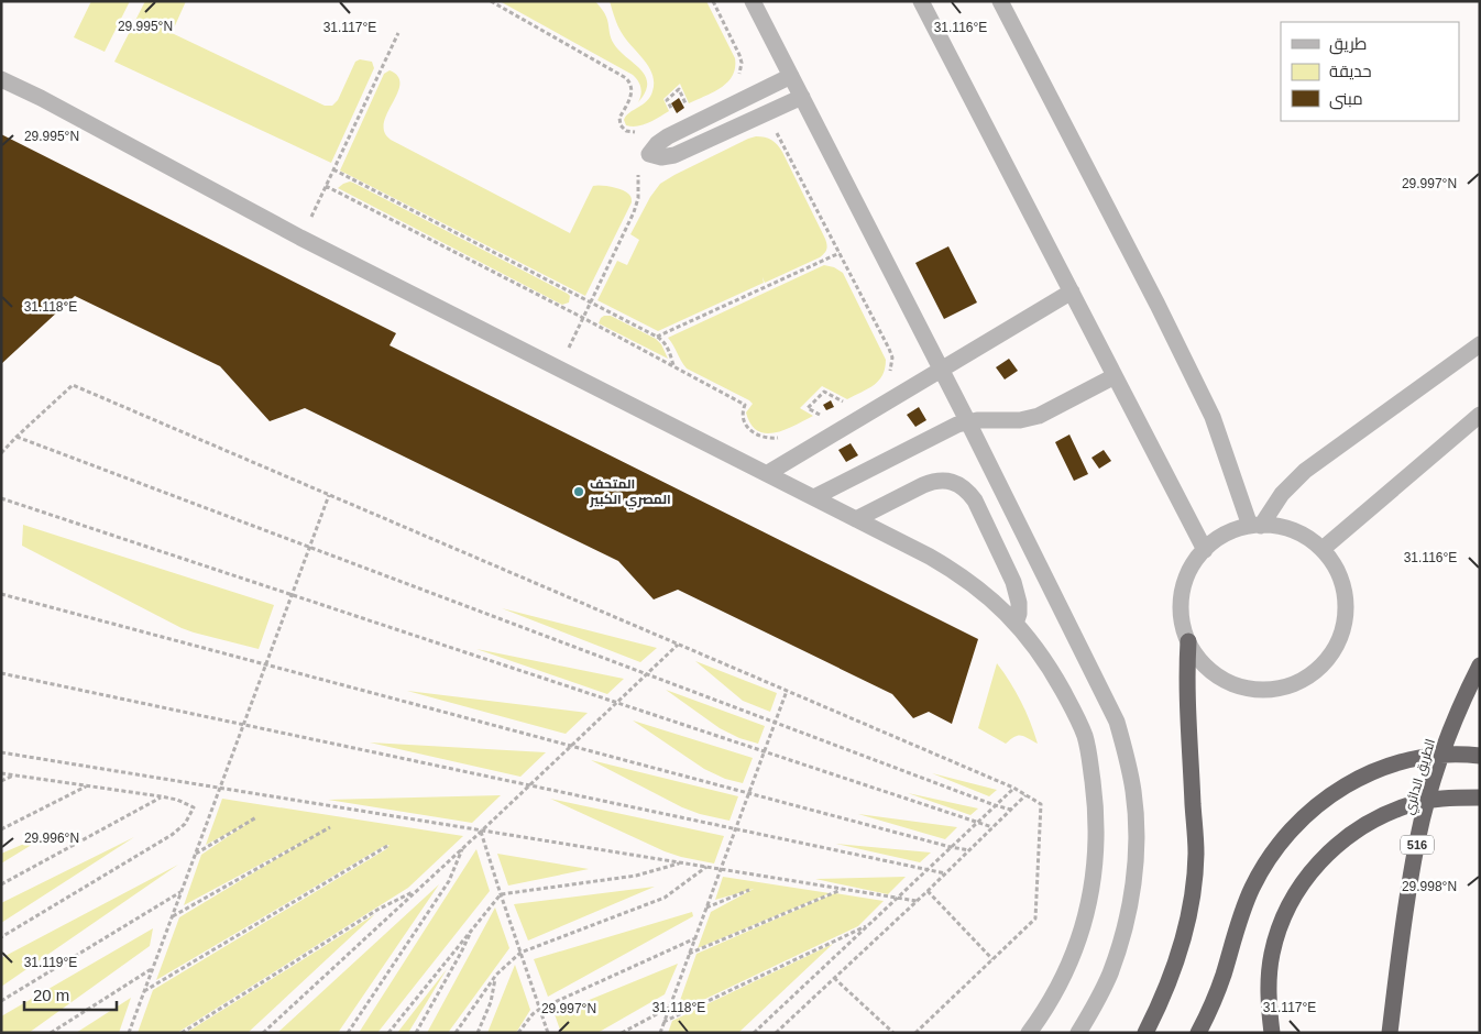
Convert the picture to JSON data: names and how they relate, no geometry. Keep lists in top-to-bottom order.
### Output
{
  "streets": {
    "highway": ["الطريق الدائري", "516"]
  },
  "places": ["المتحف المصري الكبير"],
  "legend": ["طريق", "حديقة", "مبنى"],
  "scale_bar": "20 m",
  "coordinates": [
    "29.995°N",
    "31.117°E",
    "31.116°E",
    "29.997°N",
    "31.118°E",
    "29.996°N",
    "29.998°N",
    "31.119°E"
  ]
}
